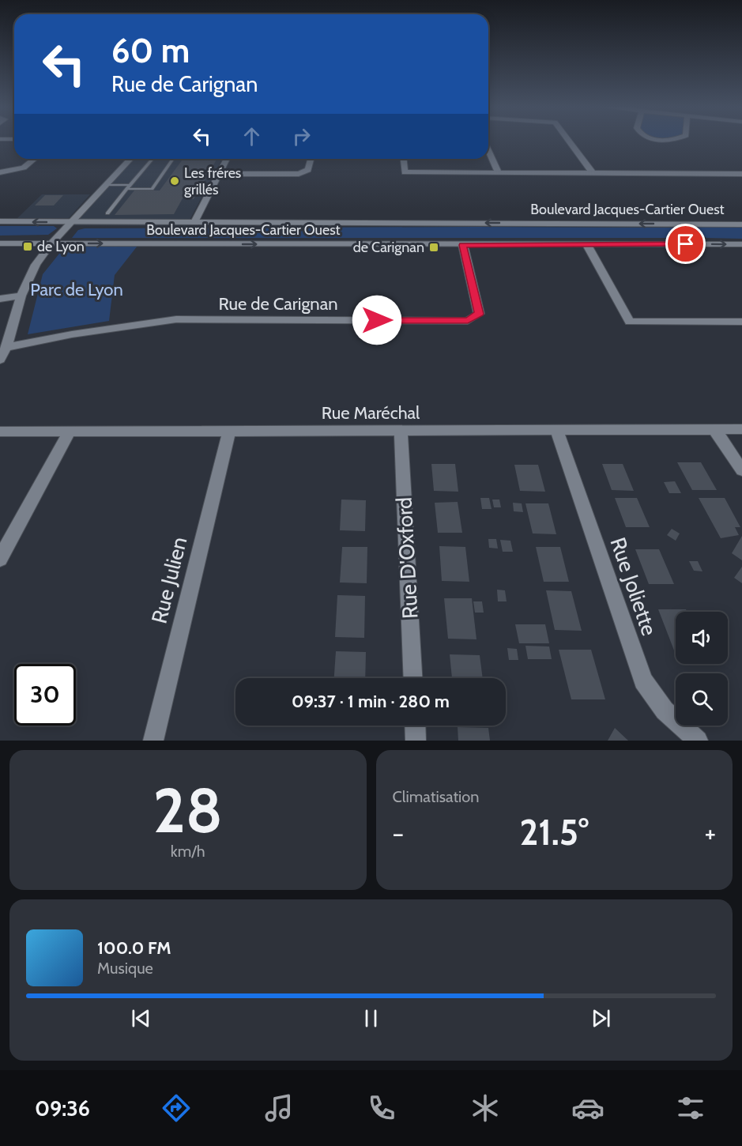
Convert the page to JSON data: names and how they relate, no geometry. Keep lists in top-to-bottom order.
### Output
{
  "streets": {
    "street": [
      "Boulevard Jacques-Cartier Ouest",
      "Rue de Carignan",
      "Rue Maréchal",
      "Rue D'Oxford",
      "Rue Julien",
      "Rue Joliette"
    ]
  },
  "crossings": [
    ["Boulevard Jacques-Cartier Ouest", "Rue de Carignan"],
    ["Rue Maréchal", "Rue D'Oxford"],
    ["Rue Maréchal", "Rue Julien"],
    ["Rue Maréchal", "Rue Joliette"]
  ],
  "parks": ["Parc de Lyon"],
  "places": {
    "other": ["Les fréres grillés"],
    "transit": ["de Lyon", "de Carignan"]
  },
  "page": {
    "turn": ["60 m", "Rue de Carignan"],
    "limit": "30",
    "trip": "09:37 · 1 min · 280 m",
    "tile": [
      ["28", "km/h"],
      "Climatisation"
    ],
    "heat": ["−", "21.5°", "+"],
    "song": ["100.0 FM", "Musique"],
    "tabs": "09:36"
  }
}
